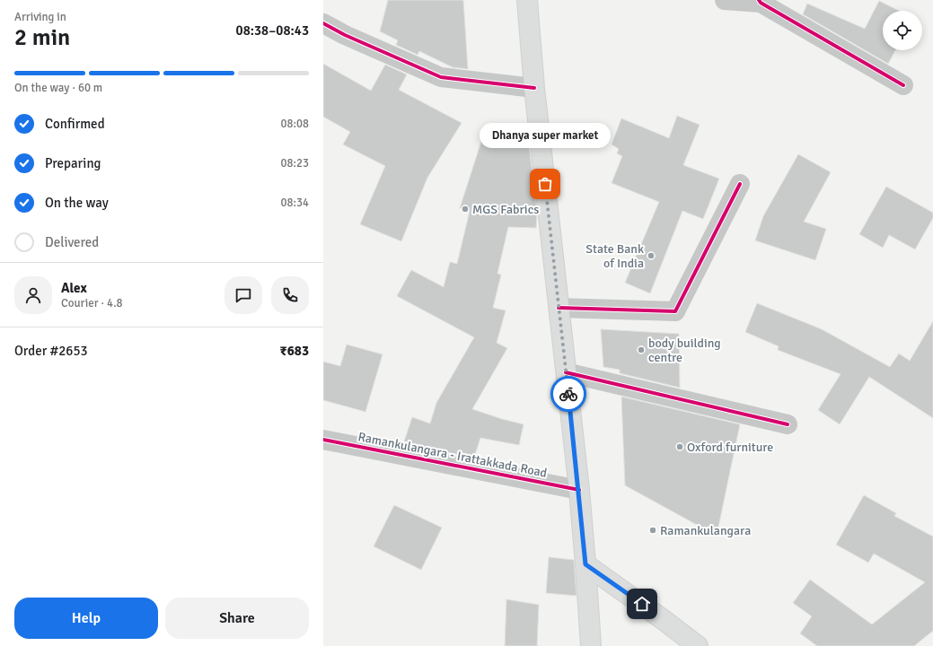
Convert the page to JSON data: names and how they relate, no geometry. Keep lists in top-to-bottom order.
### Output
{
  "streets": {
    "street": ["Ramankulangara - Irattakkada Road"]
  },
  "places": [
    "Dhanya super market",
    "MGS Fabrics",
    "State Bank of India",
    "body building centre",
    "Oxford furniture",
    "Ramankulangara"
  ],
  "page": {
    "heading": ["2 min", "Arriving in", "08:38–08:43"],
    "panel": [
      "Alex",
      "Courier · 4.8",
      "Order #2653",
      "₹683"
    ],
    "bar": "On the way · 60 m",
    "list": [
      ["Confirmed", "08:08"],
      ["Preparing", "08:23"],
      ["On the way", "08:34"],
      "Delivered"
    ],
    "bubble": "Dhanya super market",
    "buttons": ["Help", "Share"]
  }
}
